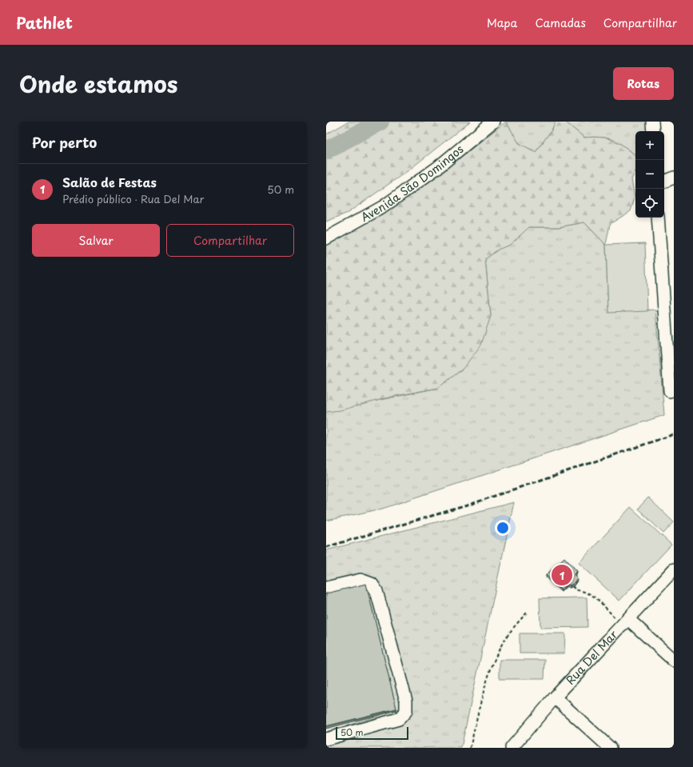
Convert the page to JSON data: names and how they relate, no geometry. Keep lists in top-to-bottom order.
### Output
{
  "streets": {
    "street": ["Avenida São Domingos", "Rua Del Mar"]
  },
  "scale_bar": "50 m",
  "page": {
    "header": "Pathlet",
    "nav": ["Mapa", "Camadas", "Compartilhar"],
    "title": "Onde estamos",
    "buttons": [
      "Rotas",
      ["Salvar", "Compartilhar"]
    ],
    "heading": "Por perto",
    "map_buttons": ["+", "−"],
    "list": [
      {
        "mark": "1",
        "name": "Salão de Festas",
        "note": "Prédio público · Rua Del Mar",
        "value": "50 m"
      }
    ],
    "pins": "1",
    "scale": "50 m"
  }
}
